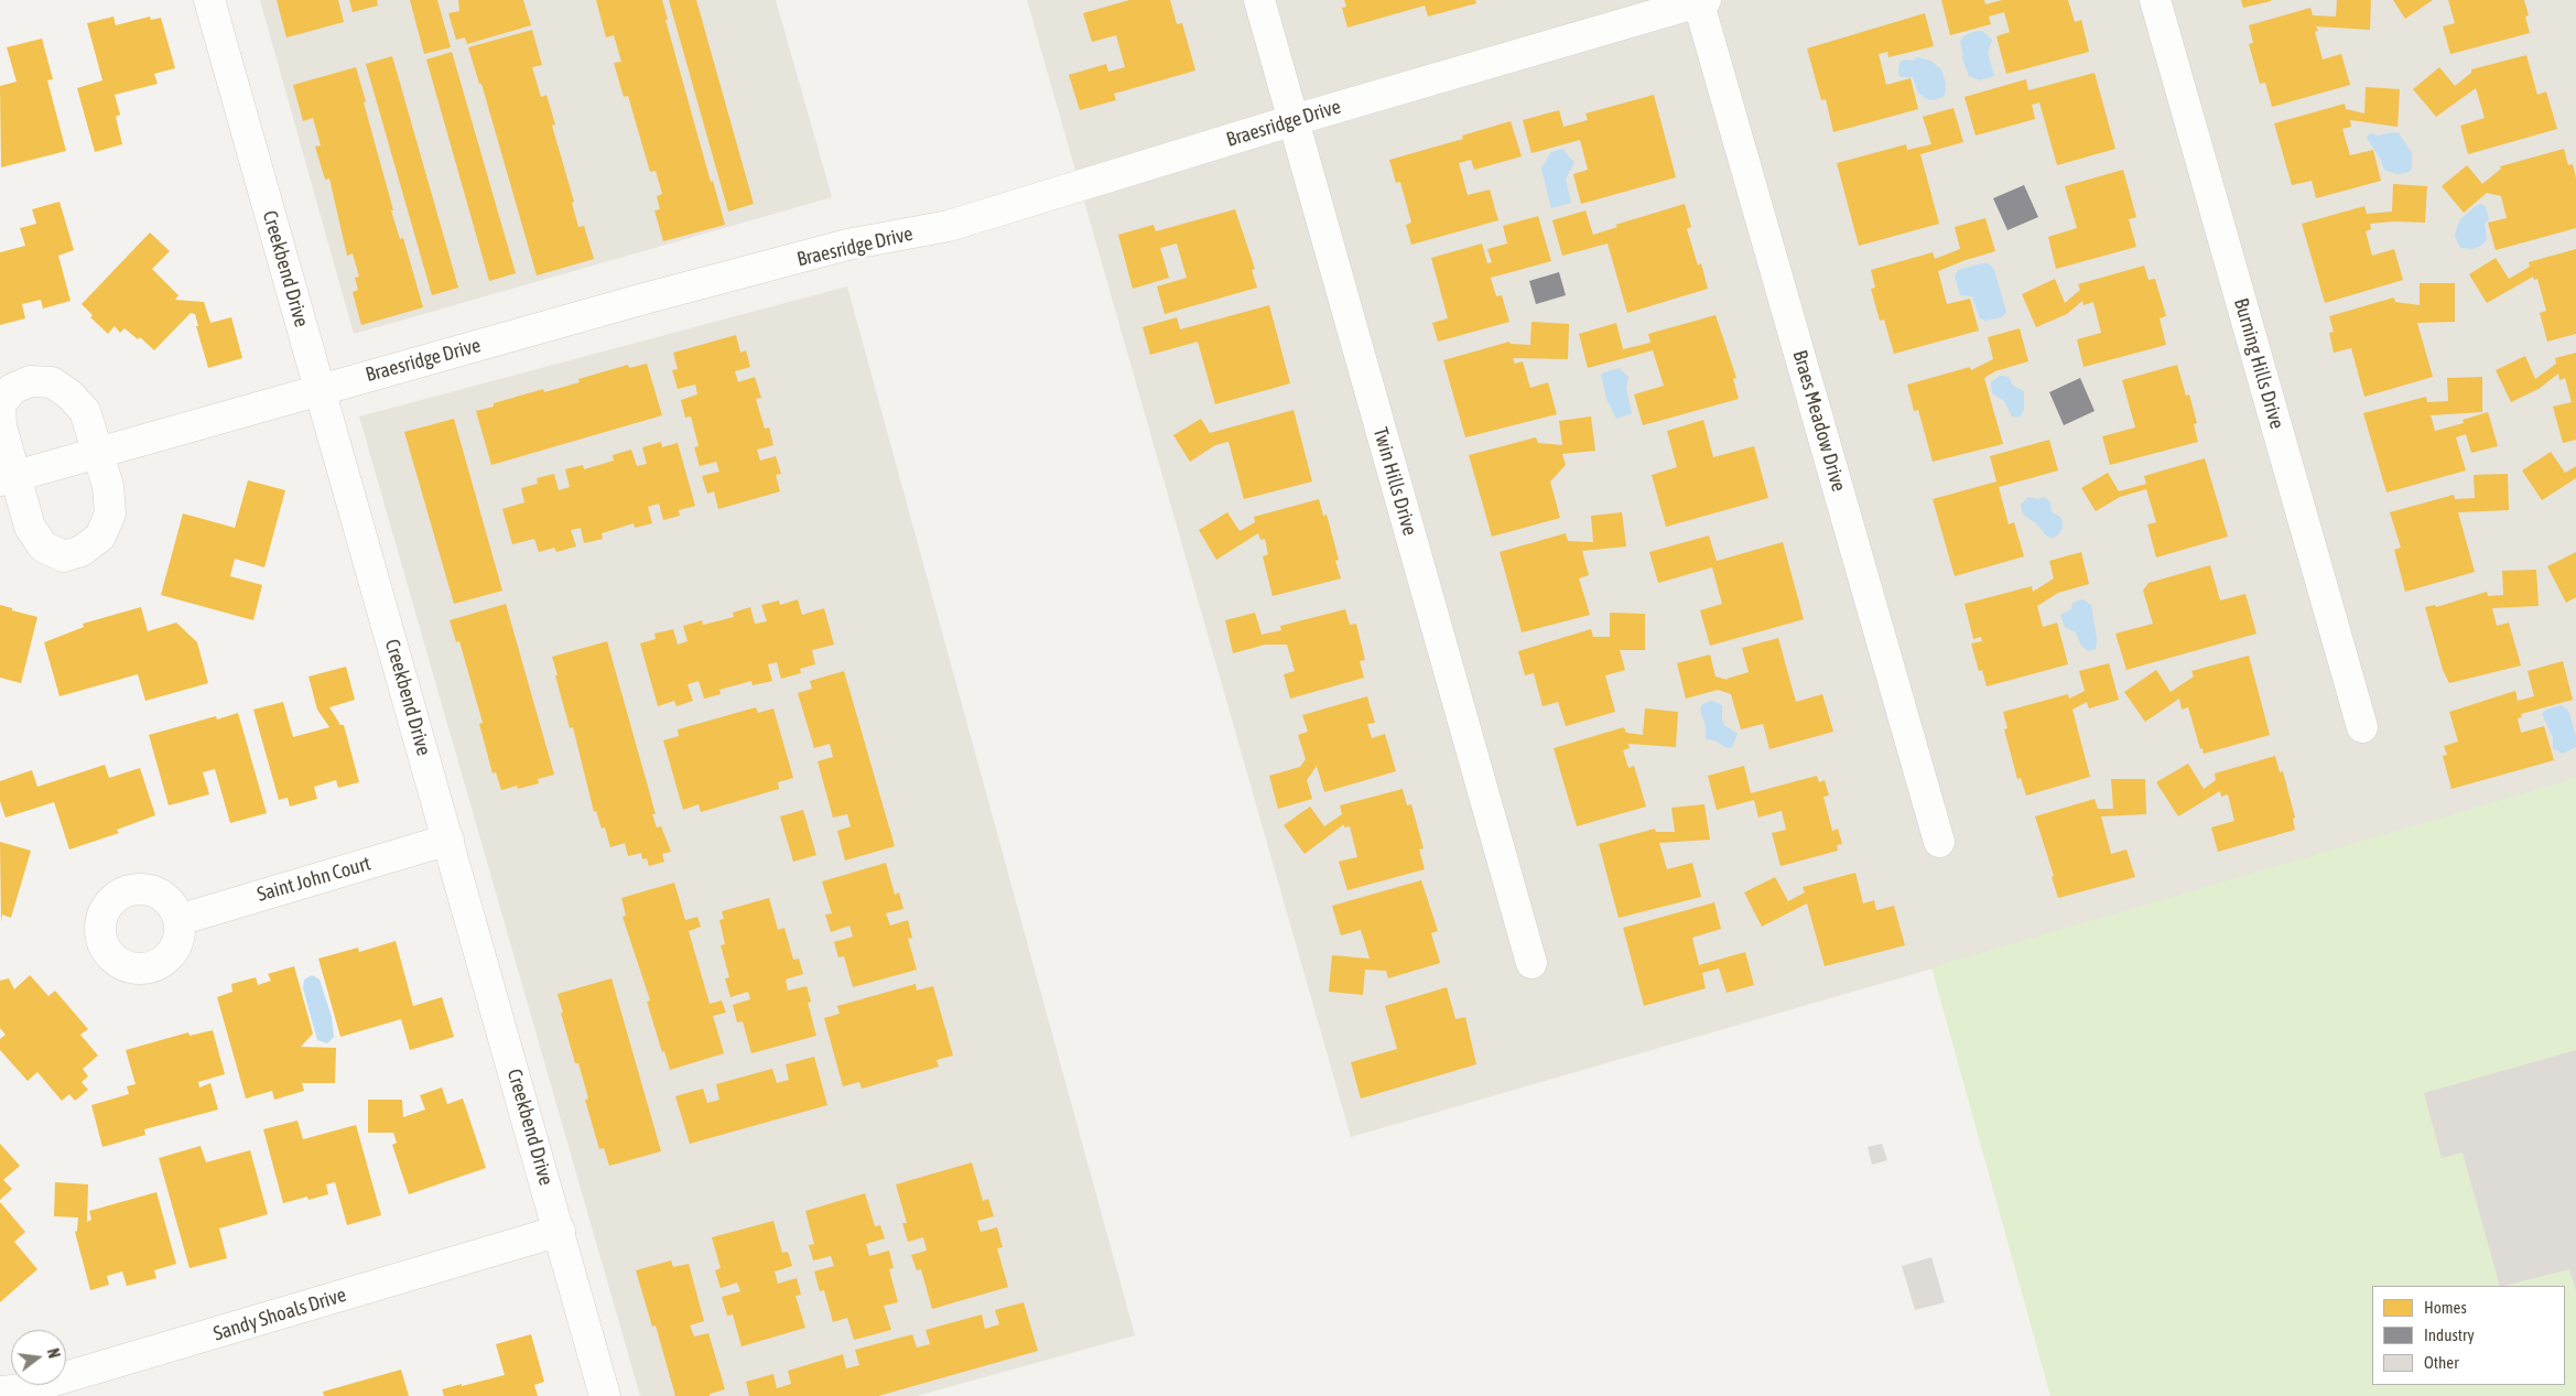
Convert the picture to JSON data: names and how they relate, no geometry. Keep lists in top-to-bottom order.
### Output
{
  "streets": {
    "street": [
      "Braesridge Drive",
      "Creekbend Drive",
      "Burning Hills Drive",
      "Braes Meadow Drive",
      "Twin Hills Drive",
      "Saint John Court",
      "Sandy Shoals Drive"
    ]
  },
  "crossings": [
    ["Braesridge Drive", "Creekbend Drive"],
    ["Braesridge Drive", "Braes Meadow Drive"],
    ["Braesridge Drive", "Twin Hills Drive"],
    ["Creekbend Drive", "Saint John Court"],
    ["Creekbend Drive", "Sandy Shoals Drive"]
  ],
  "legend": ["Homes", "Industry", "Other"],
  "north": "right"
}
